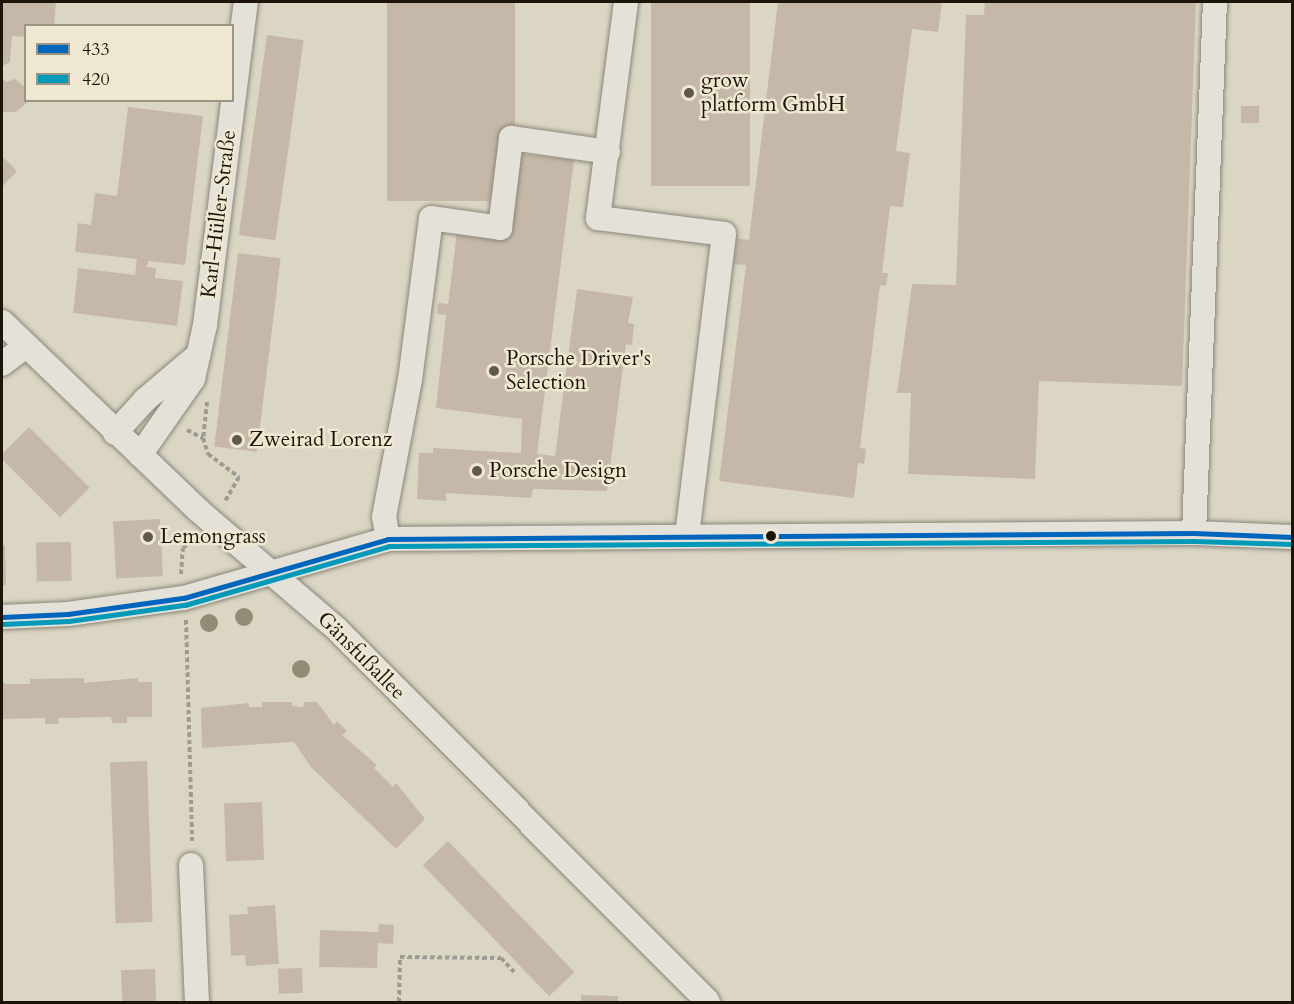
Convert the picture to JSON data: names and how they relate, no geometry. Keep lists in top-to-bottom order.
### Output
{
  "streets": {
    "street": ["Karl-Hüller-Straße", "Gänsfußallee"]
  },
  "crossings": [
    ["Karl-Hüller-Straße", "Gänsfußallee"]
  ],
  "places": [
    "grow platform GmbH",
    "Porsche Driver's Selection",
    "Zweirad Lorenz",
    "Porsche Design",
    "Lemongrass"
  ],
  "lines": ["transit line 433", "transit line 420"],
  "legend": ["433", "420"]
}
